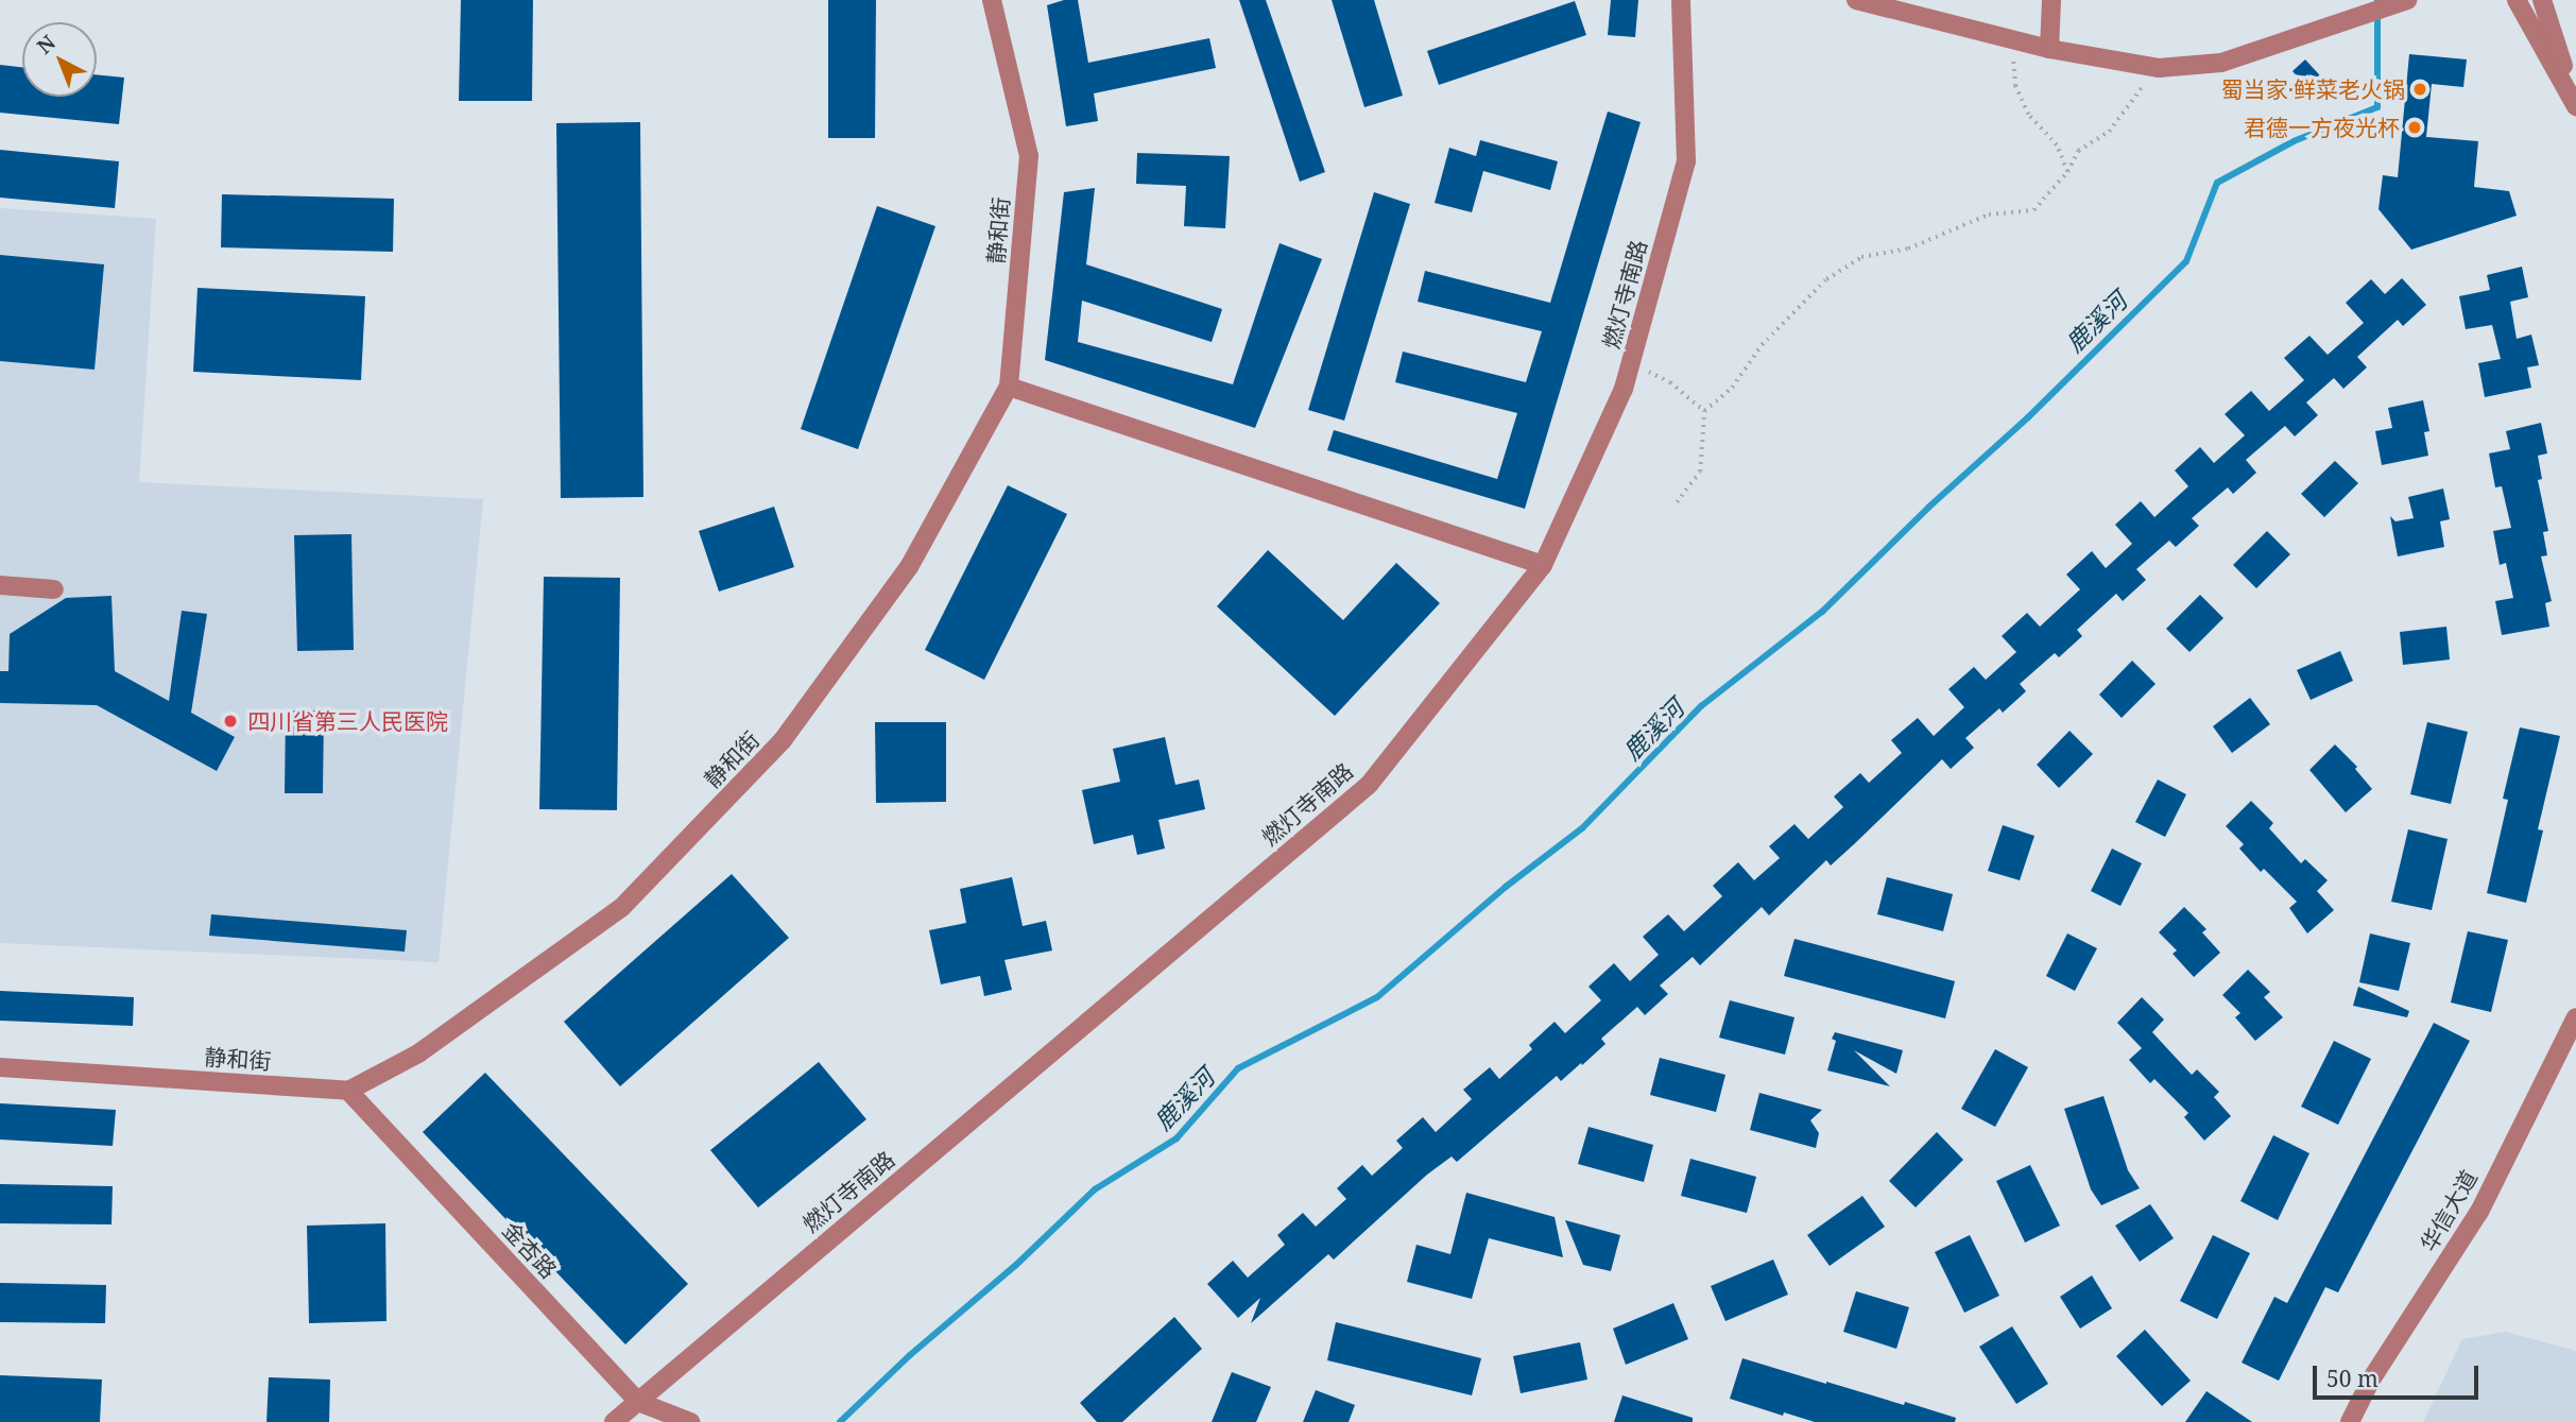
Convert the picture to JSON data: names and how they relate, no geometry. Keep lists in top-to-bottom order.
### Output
{
  "streets": {
    "street": [
      "静和街",
      "燃灯寺南路",
      "华信大道",
      "金杏路"
    ]
  },
  "crossings": [
    ["静和街", "金杏路"],
    ["燃灯寺南路", "金杏路"]
  ],
  "water": ["鹿溪河"],
  "places": ["蜀当家·鲜菜老火锅", "君德一方夜光杯", "四川省第三人民医院"],
  "scale_bar": "50 m",
  "north": "top left"
}
